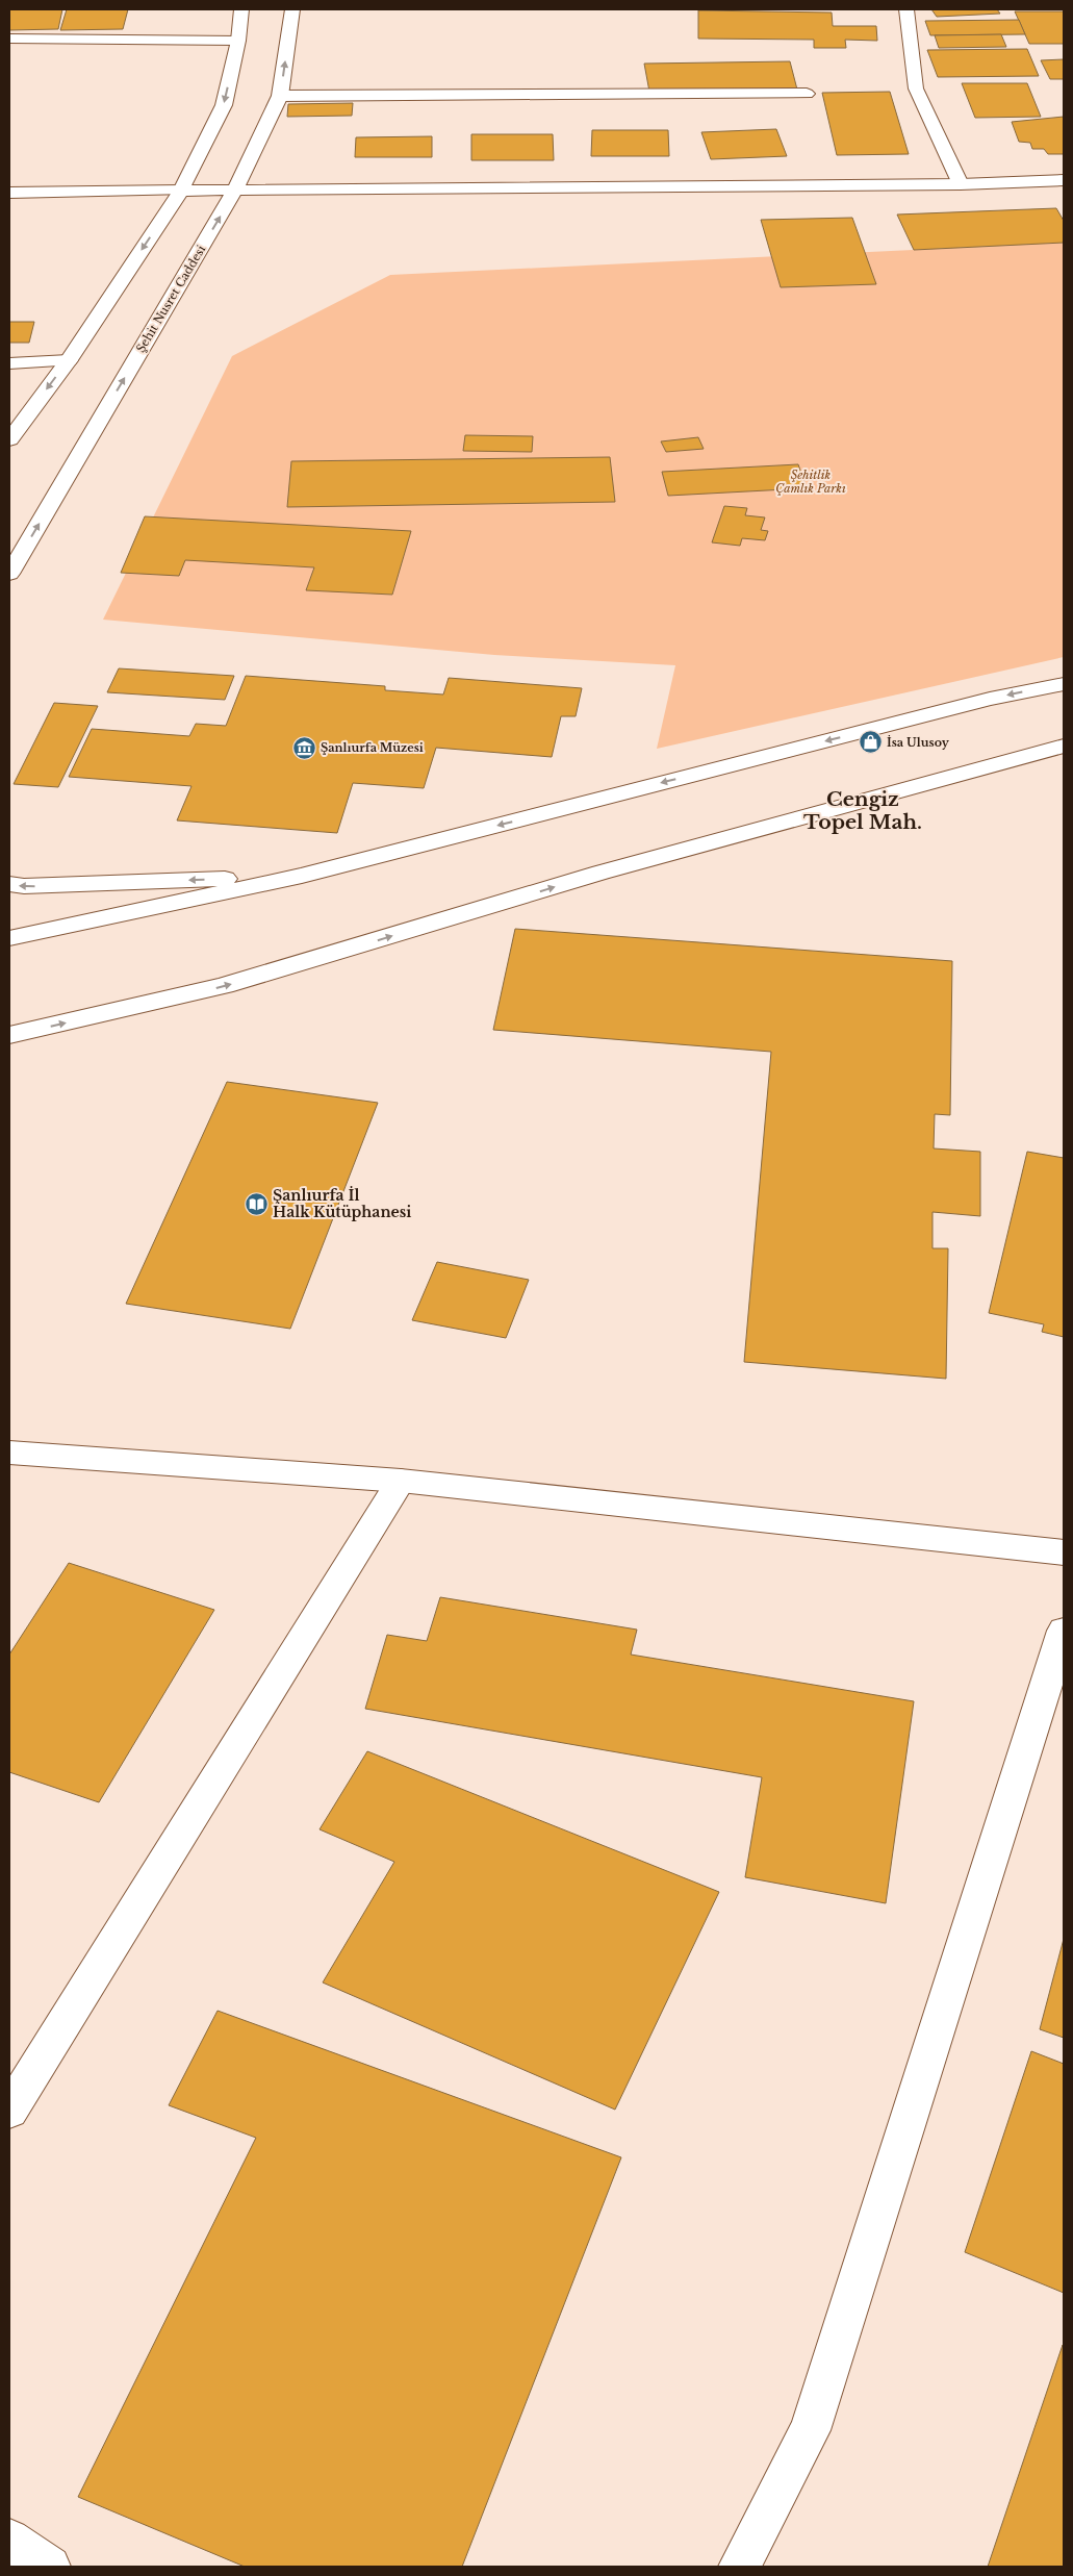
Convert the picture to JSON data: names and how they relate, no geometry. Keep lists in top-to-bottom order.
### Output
{
  "streets": {
    "street": ["Şehit Nusret Caddesi"]
  },
  "districts": ["Cengiz Topel Mah."],
  "parks": ["Şehitlik Çamlık Parkı"],
  "places": {
    "shop": ["İsa Ulusoy"],
    "museum": ["Şanlıurfa Müzesi"],
    "library": ["Şanlıurfa İl Halk Kütüphanesi"]
  }
}
